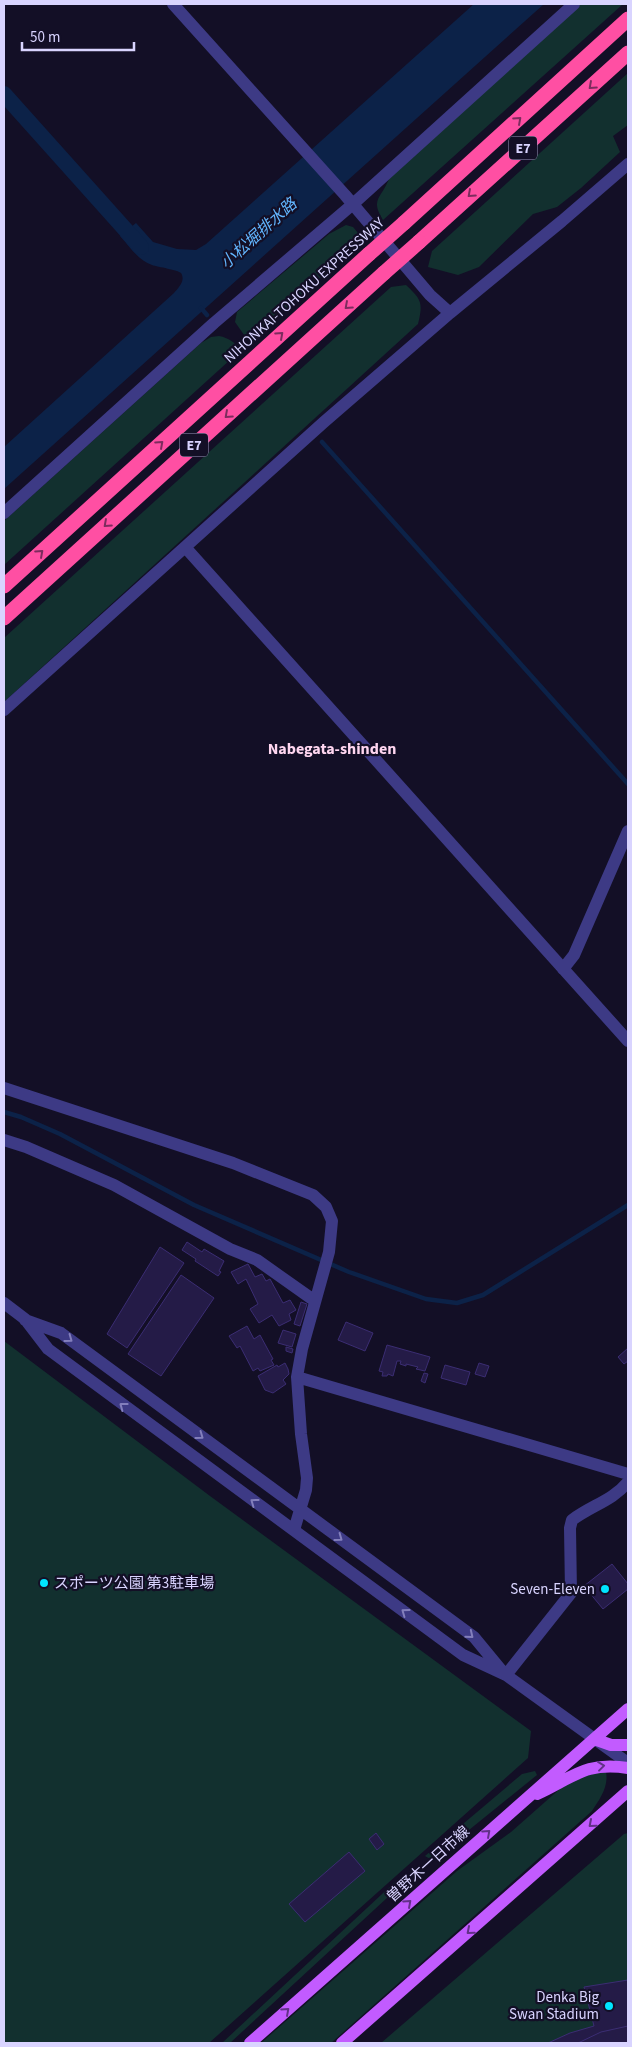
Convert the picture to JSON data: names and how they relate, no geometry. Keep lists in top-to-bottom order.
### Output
{
  "streets": {
    "highway": ["E7", "NIHONKAI-TOHOKU EXPRESSWAY"],
    "main road": ["曽野木一日市線"]
  },
  "districts": ["Nabegata-shinden"],
  "water": ["小松堀排水路"],
  "places": ["スポーツ公園 第3駐車場", "Seven-Eleven", "Denka Big Swan Stadium"],
  "scale_bar": "50 m"
}
